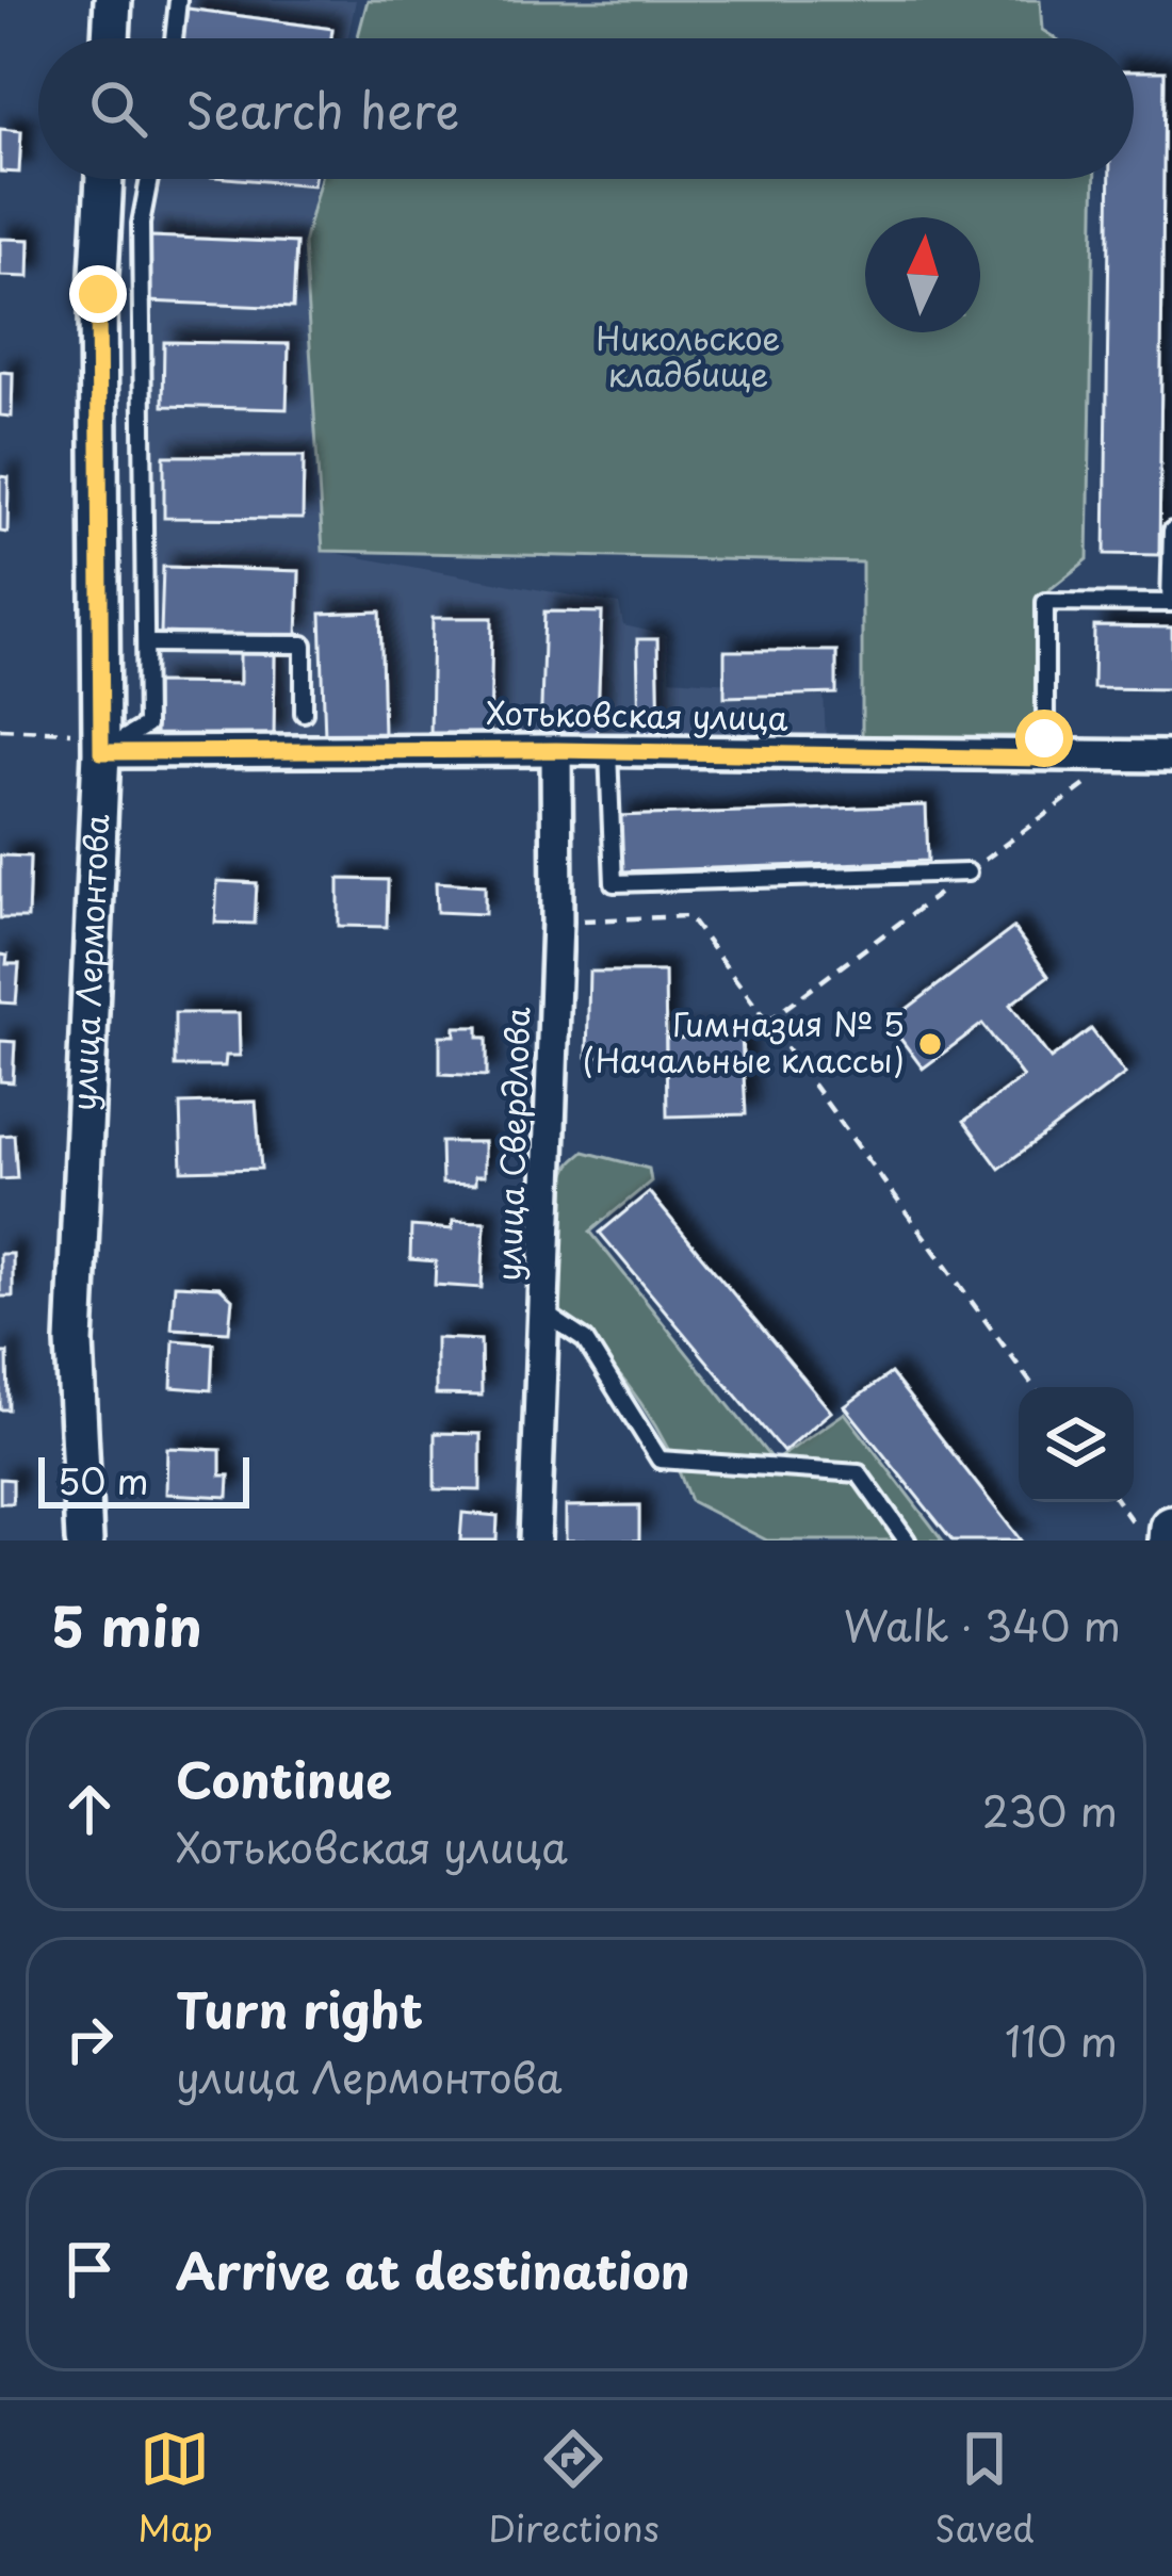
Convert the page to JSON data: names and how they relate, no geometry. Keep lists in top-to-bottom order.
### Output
{
  "streets": {
    "street": ["Хотьковская улица", "улица Лермонтова", "улица Свердлова"]
  },
  "crossings": [
    ["Хотьковская улица", "улица Лермонтова"],
    ["Хотьковская улица", "улица Свердлова"]
  ],
  "parks": ["Никольское кладбище"],
  "places": ["Гимназия № 5 (Начальные классы)"],
  "scale_bar": "50 m",
  "north": "top",
  "page": {
    "search": "Search here",
    "scale": "50 m",
    "heading": ["5 min", "Walk · 340 m"],
    "list": [
      ["Continue", "Хотьковская улица", "230 m"],
      ["Turn right", "улица Лермонтова", "110 m"],
      "Arrive at destination"
    ],
    "nav": ["Map", "Directions", "Saved"]
  }
}
